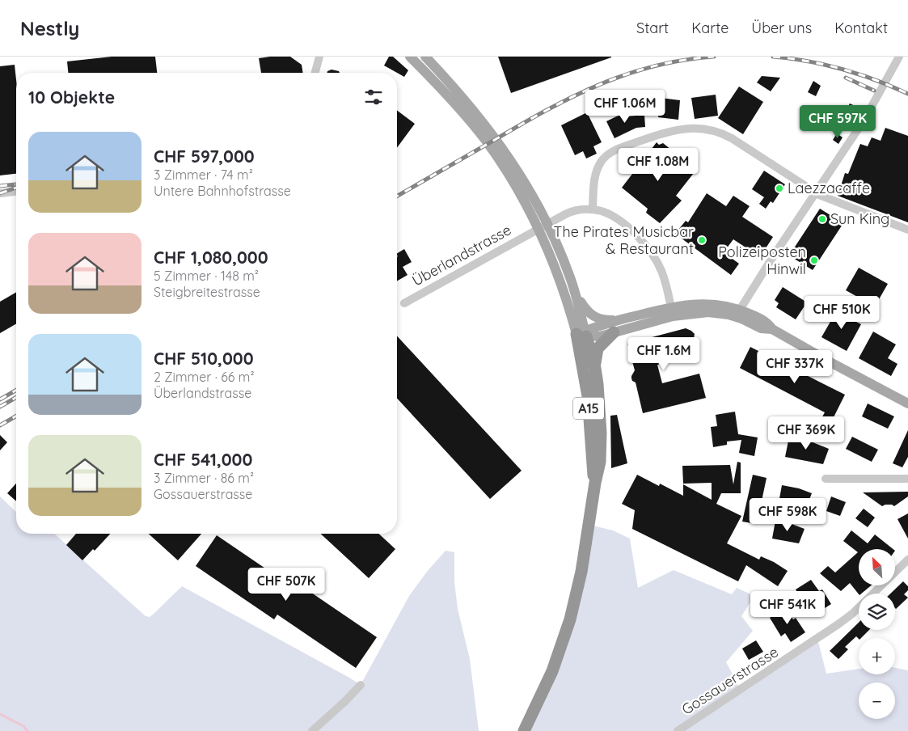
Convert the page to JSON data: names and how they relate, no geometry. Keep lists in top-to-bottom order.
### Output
{
  "streets": {
    "highway": ["A15"],
    "street": ["Überlandstrasse", "Gossauerstrasse"]
  },
  "places": [
    "Laezzacaffe",
    "Sun King",
    "The Pirates Musicbar & Restaurant",
    "Polizeiposten Hinwil"
  ],
  "north": "top left",
  "page": {
    "header": "Nestly",
    "nav": [
      "Start",
      "Karte",
      "Über uns",
      "Kontakt"
    ],
    "heading": "10 Objekte",
    "price": [
      "CHF 1.06M",
      "CHF 597K",
      "CHF 1.08M",
      "CHF 510K",
      "CHF 1.6M",
      "CHF 337K",
      "CHF 369K",
      "CHF 598K",
      "CHF 507K",
      "CHF 541K"
    ],
    "list": [
      {
        "name": "CHF 597,000",
        "note": "3 Zimmer · 74 m² · Untere Bahnhofstrasse"
      },
      {
        "name": "CHF 1,080,000",
        "note": "5 Zimmer · 148 m² · Steigbreitestrasse"
      },
      {
        "name": "CHF 510,000",
        "note": "2 Zimmer · 66 m² · Überlandstrasse"
      },
      {
        "name": "CHF 541,000",
        "note": "3 Zimmer · 86 m² · Gossauerstrasse"
      }
    ],
    "map_buttons": ["+", "−"]
  }
}
